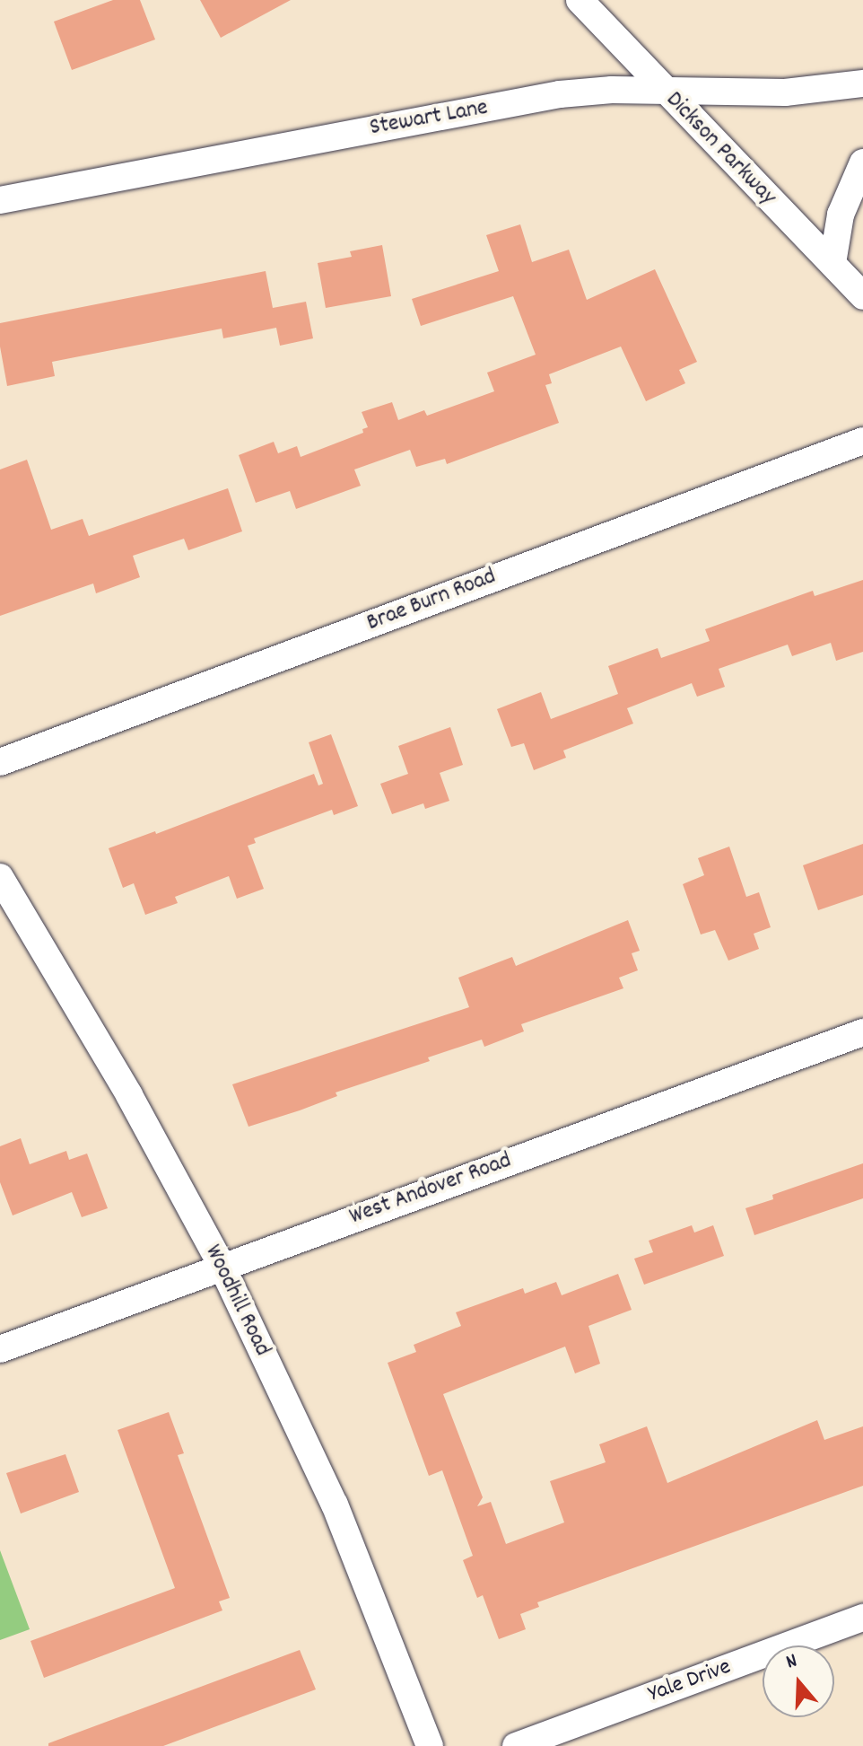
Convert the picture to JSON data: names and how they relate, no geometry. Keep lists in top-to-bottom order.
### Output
{
  "streets": {
    "street": [
      "Stewart Lane",
      "Dickson Parkway",
      "Brae Burn Road",
      "West Andover Road",
      "Woodhill Road",
      "Yale Drive"
    ]
  },
  "crossings": [
    ["Stewart Lane", "Dickson Parkway"],
    ["West Andover Road", "Woodhill Road"]
  ],
  "north": "top"
}
